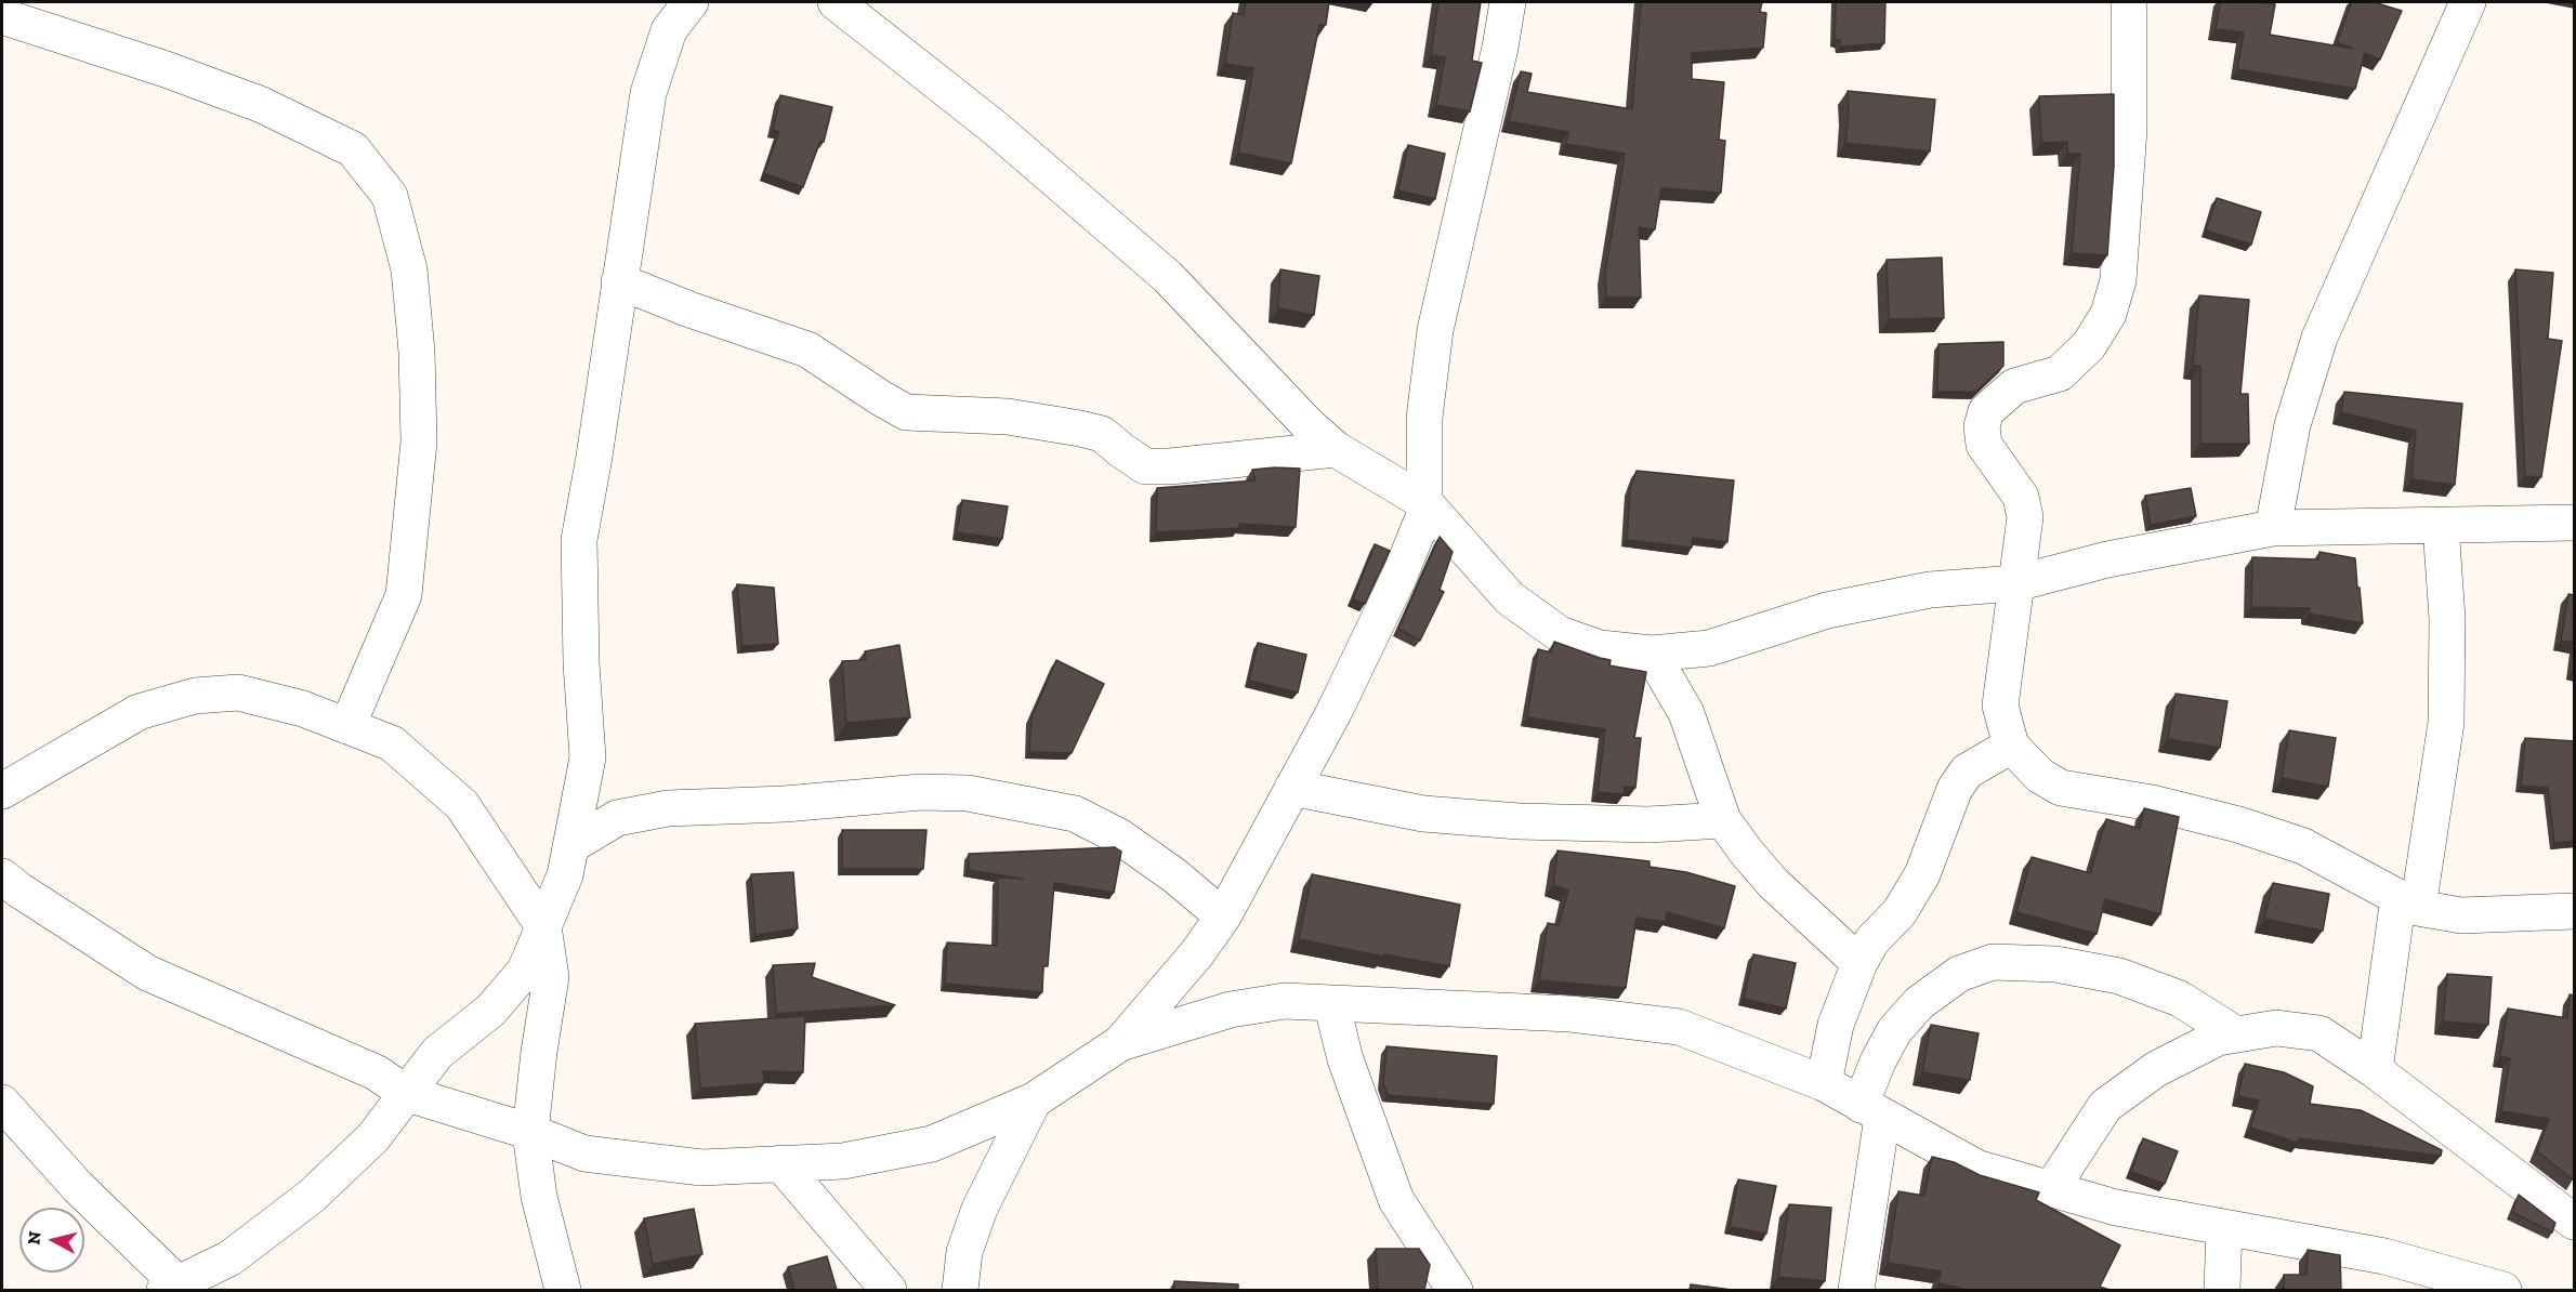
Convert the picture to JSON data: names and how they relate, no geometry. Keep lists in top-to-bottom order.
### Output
{
  "north": "left"
}
